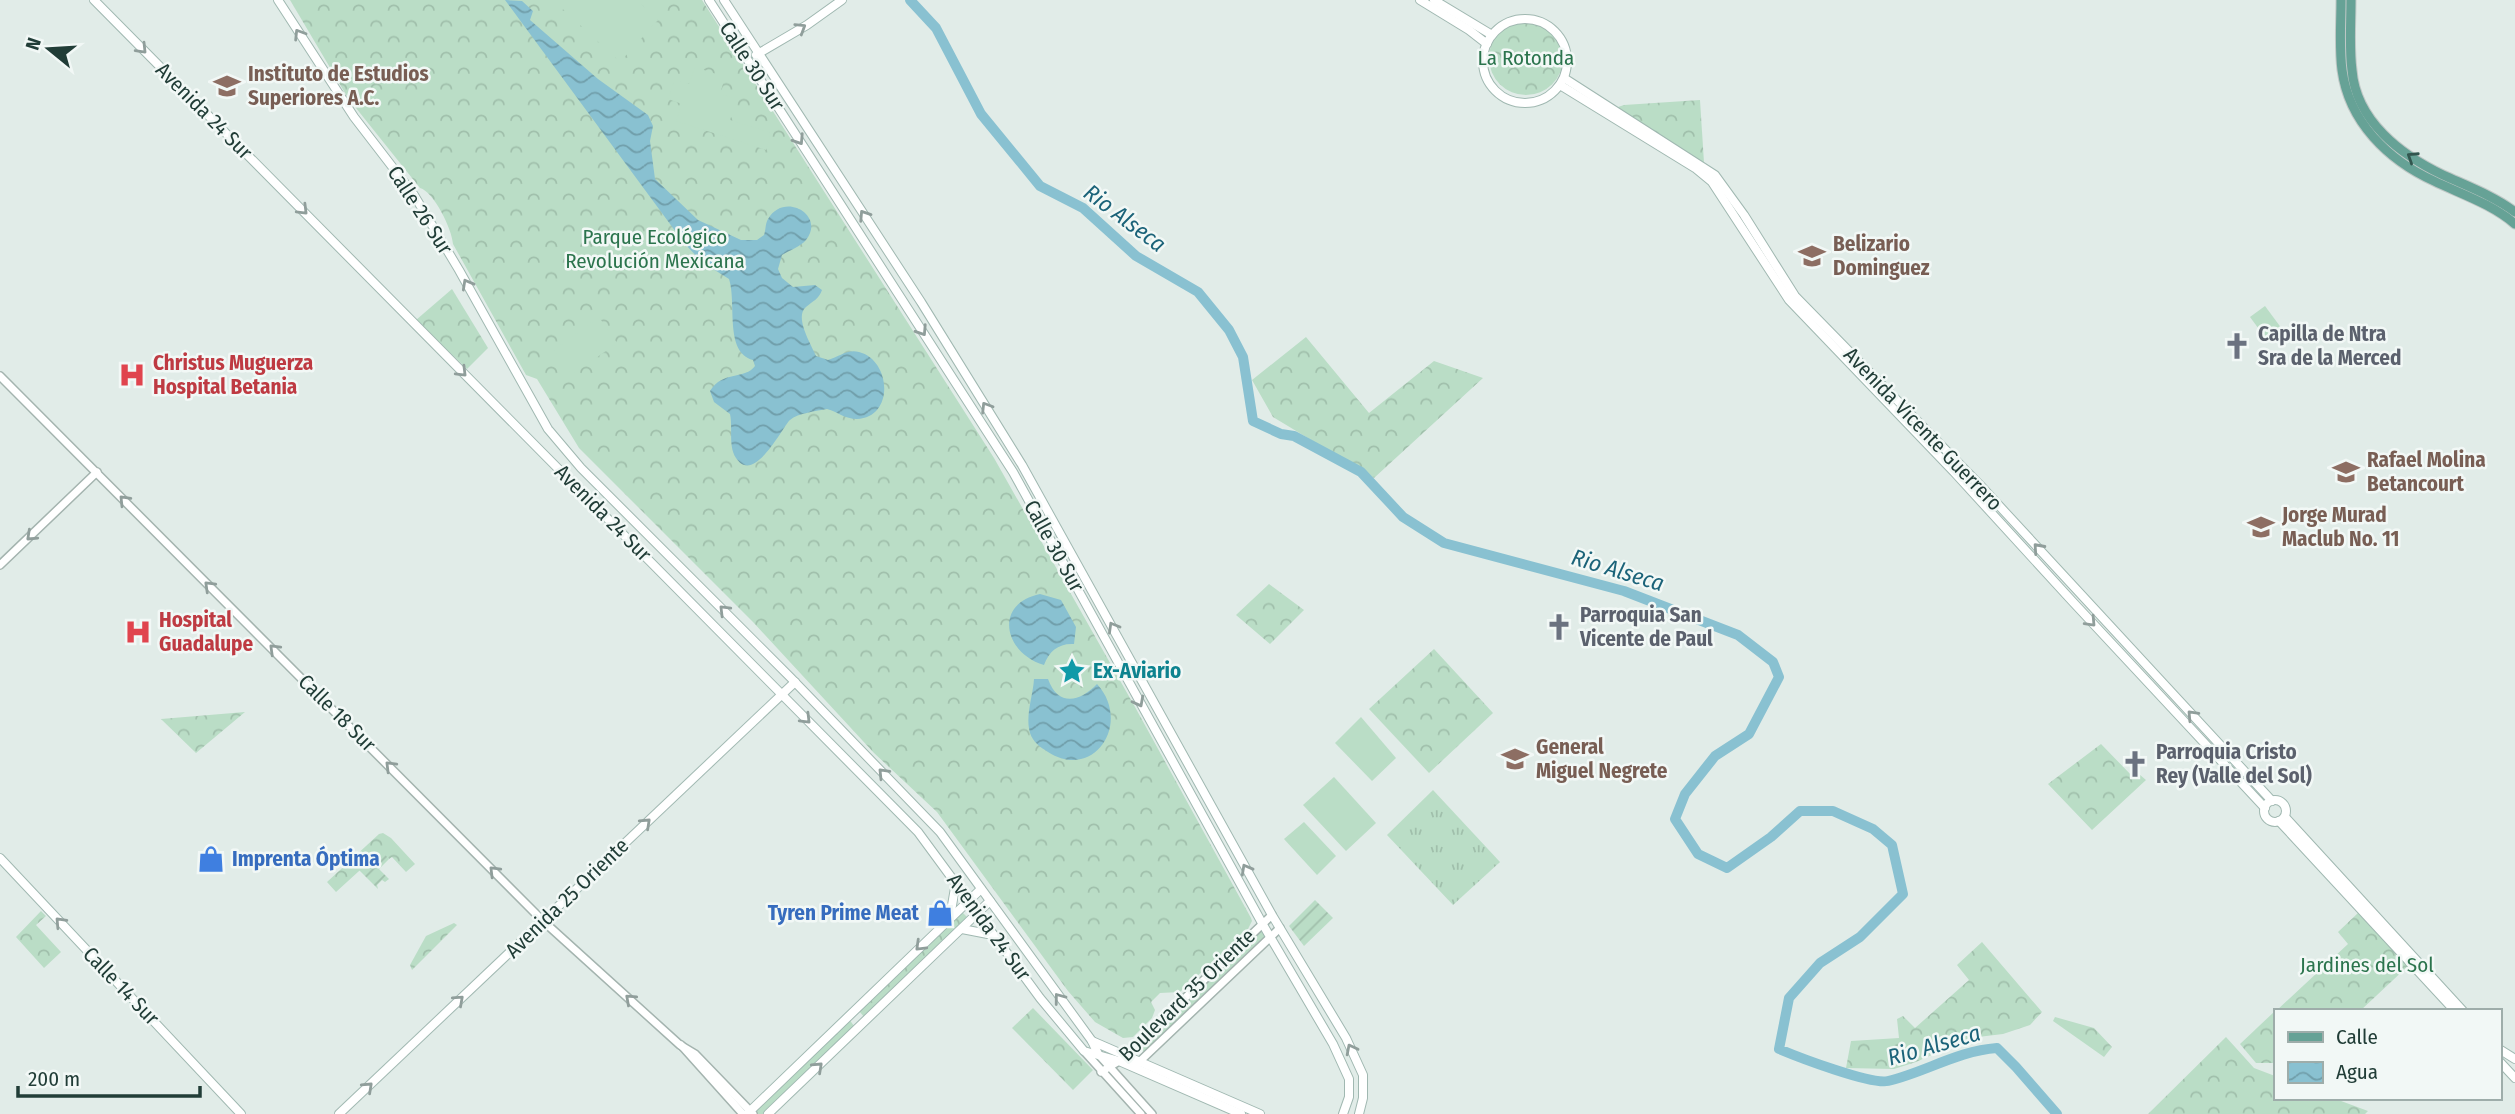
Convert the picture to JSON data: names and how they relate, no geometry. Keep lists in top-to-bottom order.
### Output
{
  "streets": {
    "main road": [
      "Calle 30 Sur",
      "Avenida 24 Sur",
      "Calle 26 Sur",
      "Avenida Vicente Guerrero",
      "Avenida 25 Oriente",
      "Calle 14 Sur"
    ],
    "street": ["Calle 18 Sur", "Boulevard 35 Oriente"]
  },
  "crossings": [
    ["Calle 30 Sur", "Boulevard 35 Oriente"],
    ["Avenida 24 Sur", "Calle 26 Sur"],
    ["Avenida 24 Sur", "Avenida 25 Oriente"],
    ["Calle 18 Sur", "Avenida 25 Oriente"]
  ],
  "one_way": [
    "Calle 26 Sur",
    "Calle 18 Sur",
    "Avenida 25 Oriente",
    "Calle 14 Sur"
  ],
  "water": ["Rio Alseca"],
  "parks": ["La Rotonda", "Parque Ecológico Revolución Mexicana", "Jardines del Sol"],
  "places": {
    "school or university": [
      "Instituto de Estudios Superiores A.C.",
      "Belizario Dominguez",
      "Rafael Molina Betancourt",
      "Jorge Murad Maclub No. 11",
      "General Miguel Negrete"
    ],
    "church": ["Capilla de Ntra Sra de la Merced", "Parroquia San Vicente de Paul", "Parroquia Cristo Rey (Valle del Sol)"],
    "hospital": ["Christus Muguerza Hospital Betania", "Hospital Guadalupe"],
    "place": ["Ex-Aviario"],
    "shop": ["Imprenta Óptima", "Tyren Prime Meat"]
  },
  "legend": ["Calle", "Agua"],
  "scale_bar": "200 m",
  "north": "left"
}
